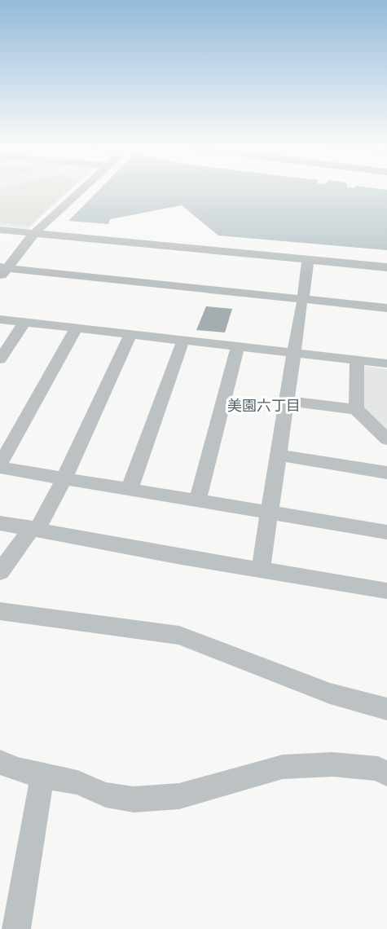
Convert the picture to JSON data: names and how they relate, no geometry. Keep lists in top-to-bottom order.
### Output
{
  "districts": ["美園六丁目"]
}
